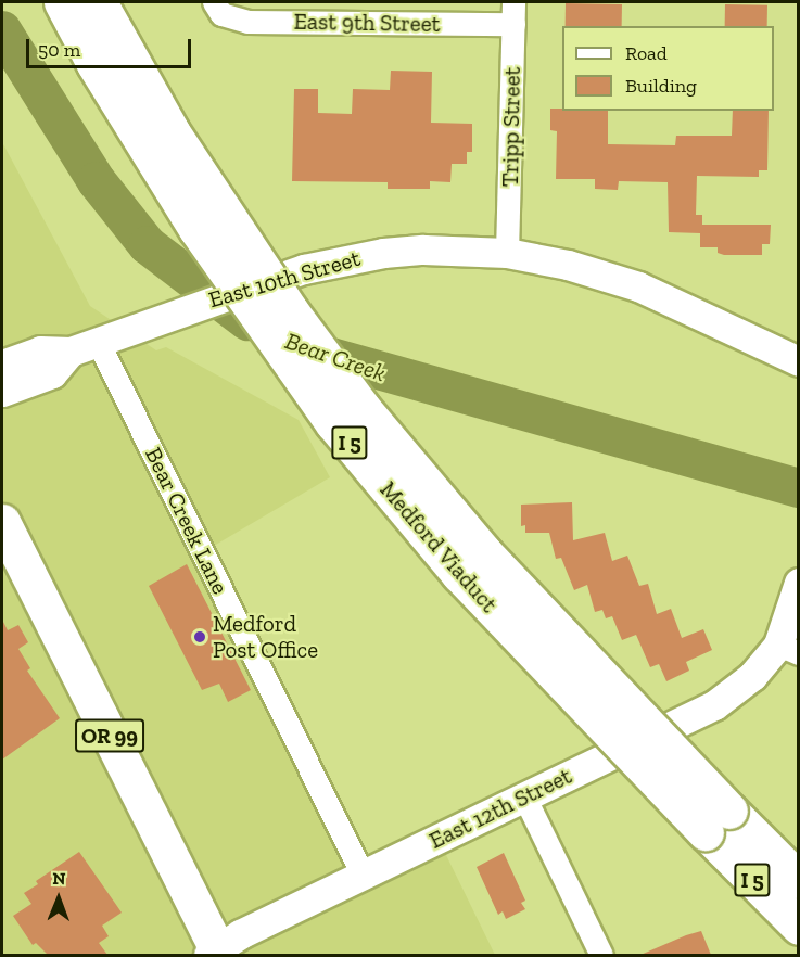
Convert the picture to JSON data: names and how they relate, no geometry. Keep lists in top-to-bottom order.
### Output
{
  "streets": {
    "main road": ["I 5", "Medford Viaduct", "OR 99"],
    "street": [
      "East 9th Street",
      "Tripp Street",
      "East 10th Street",
      "Bear Creek Lane",
      "East 12th Street"
    ]
  },
  "crossings": [
    ["East 9th Street", "Tripp Street"],
    ["Tripp Street", "East 10th Street"],
    ["East 10th Street", "Bear Creek Lane"],
    ["I 5", "Medford Viaduct"],
    ["Bear Creek Lane", "East 12th Street"],
    ["OR 99", "East 12th Street"]
  ],
  "water": ["Bear Creek"],
  "places": ["Medford Post Office"],
  "legend": ["Road", "Building"],
  "scale_bar": "50 m",
  "north": "top"
}
